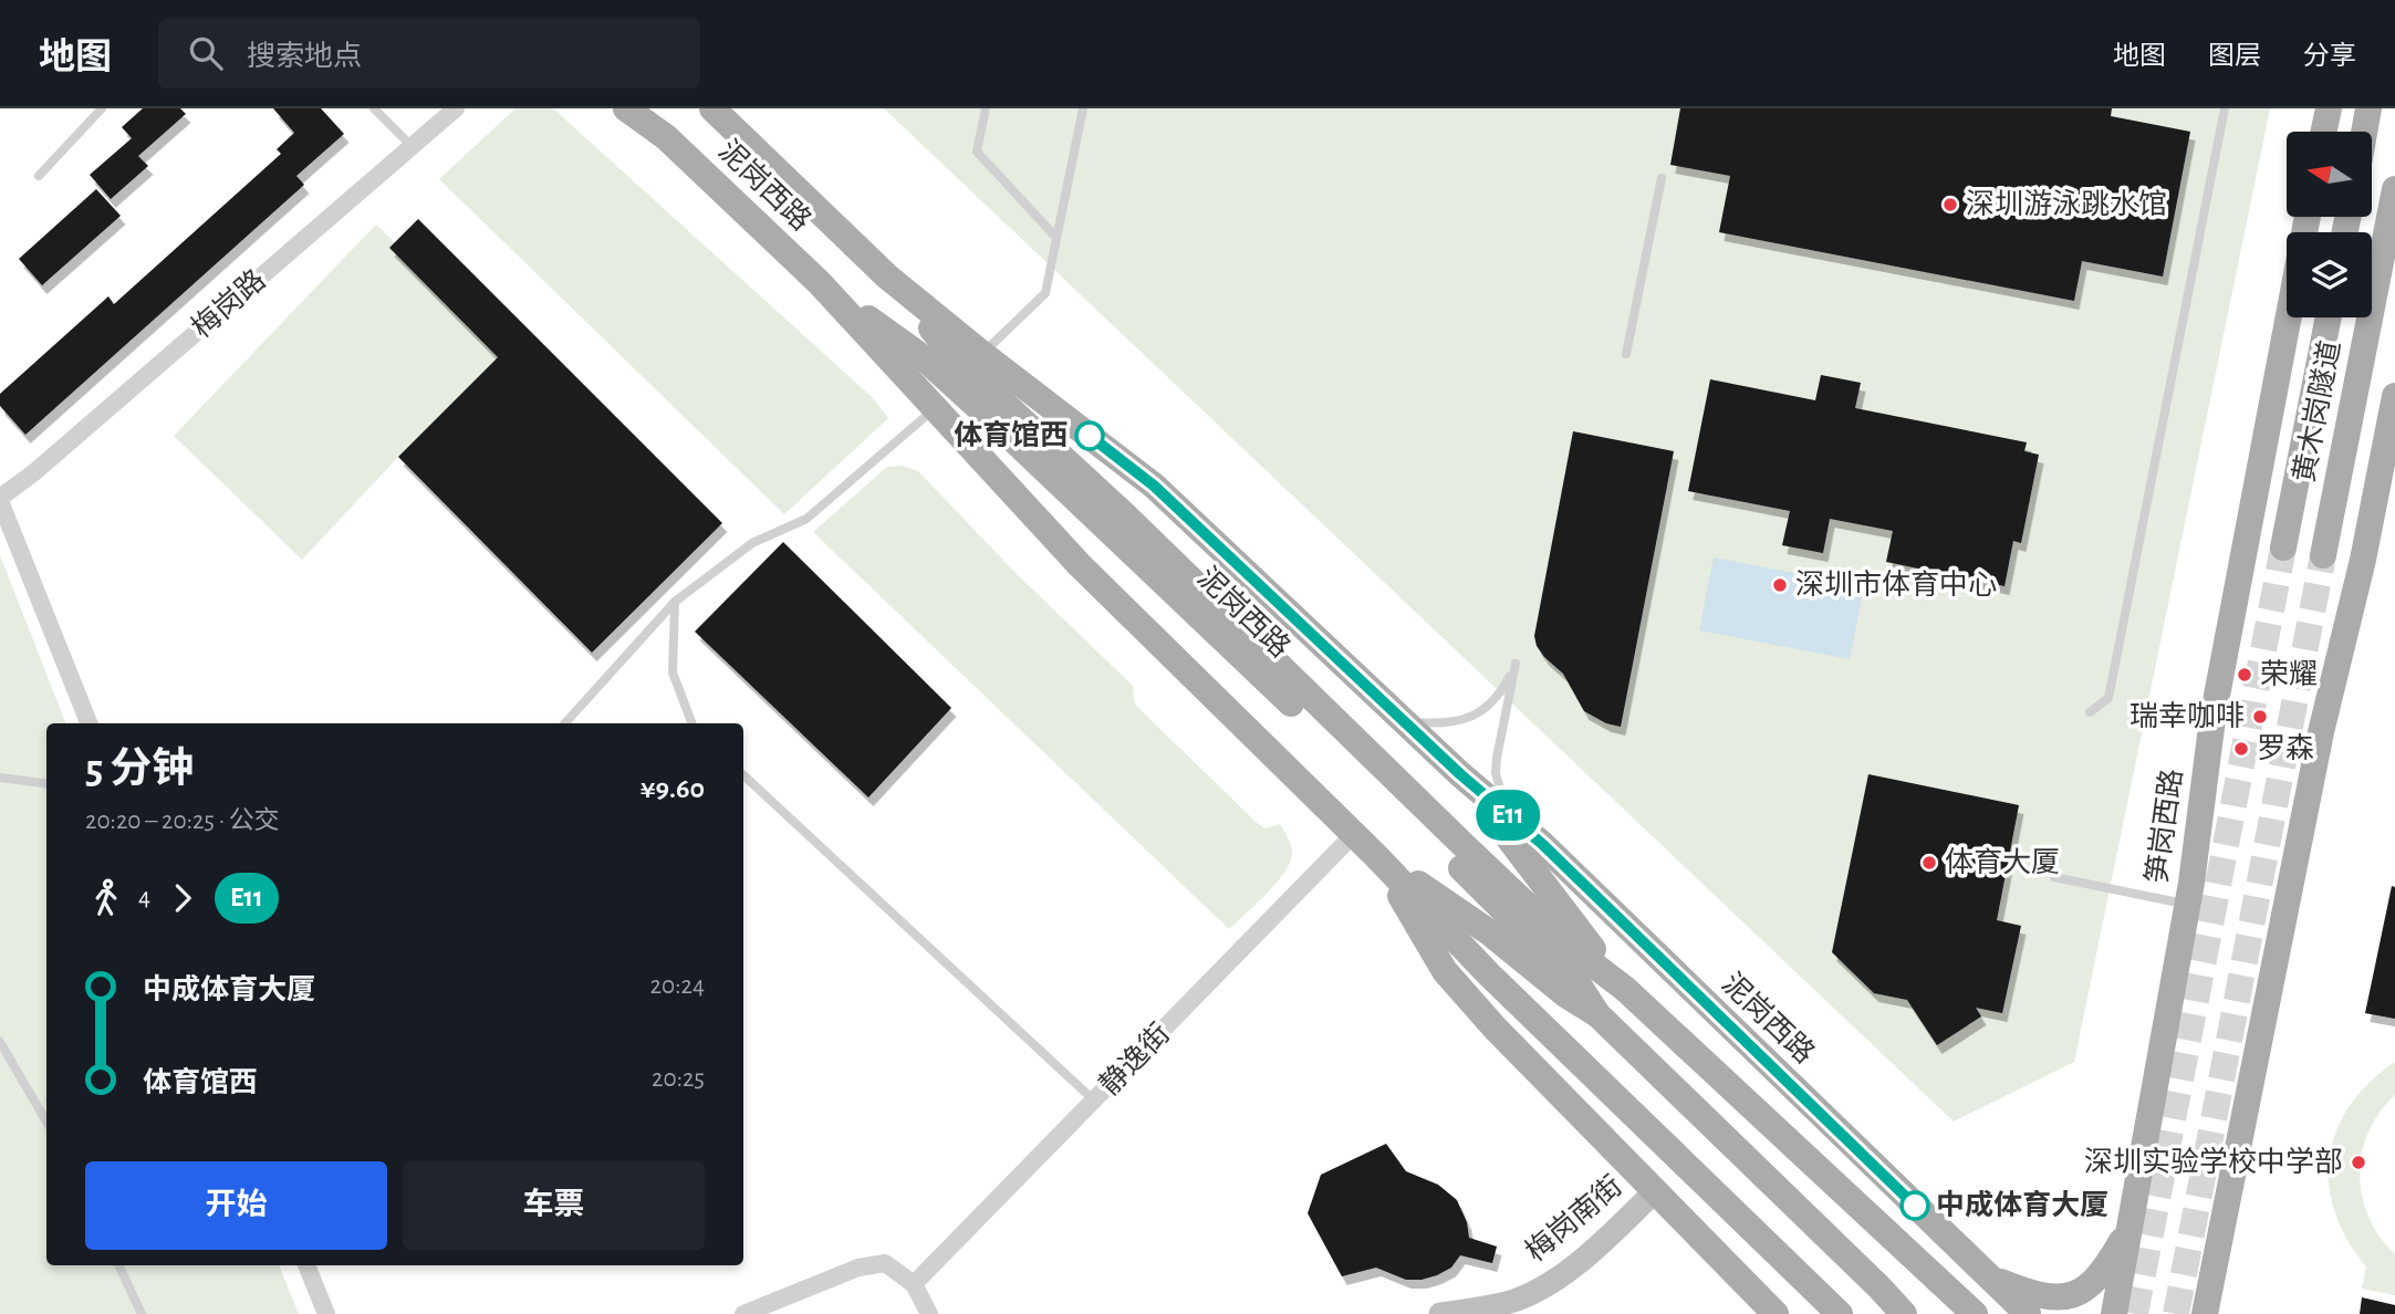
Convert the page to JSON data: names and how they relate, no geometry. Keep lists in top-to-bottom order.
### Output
{
  "streets": {
    "main road": ["泥岗西路", "黄木岗隧道", "笋岗西路"],
    "street": ["梅岗路", "静逸街", "梅岗南街"]
  },
  "crossings": [
    ["泥岗西路", "静逸街"]
  ],
  "places": [
    "深圳游泳跳水馆",
    "体育馆西",
    "深圳市体育中心",
    "荣耀",
    "瑞幸咖啡",
    "罗森",
    "体育大厦",
    "深圳实验学校中学部",
    "中成体育大厦"
  ],
  "lines": ["bus line E11"],
  "north": "left",
  "page": {
    "header": "地图",
    "search": "搜索地点",
    "nav": ["地图", "图层", "分享"],
    "on_map": "E11",
    "heading": ["5 分钟", "20:20 – 20:25 · 公交", "¥9.60"],
    "legs": ["4", "E11"],
    "list": [
      {
        "name": "中成体育大厦",
        "value": "20:24"
      },
      {
        "name": "体育馆西",
        "value": "20:25"
      }
    ],
    "buttons": ["开始", "车票"]
  }
}
